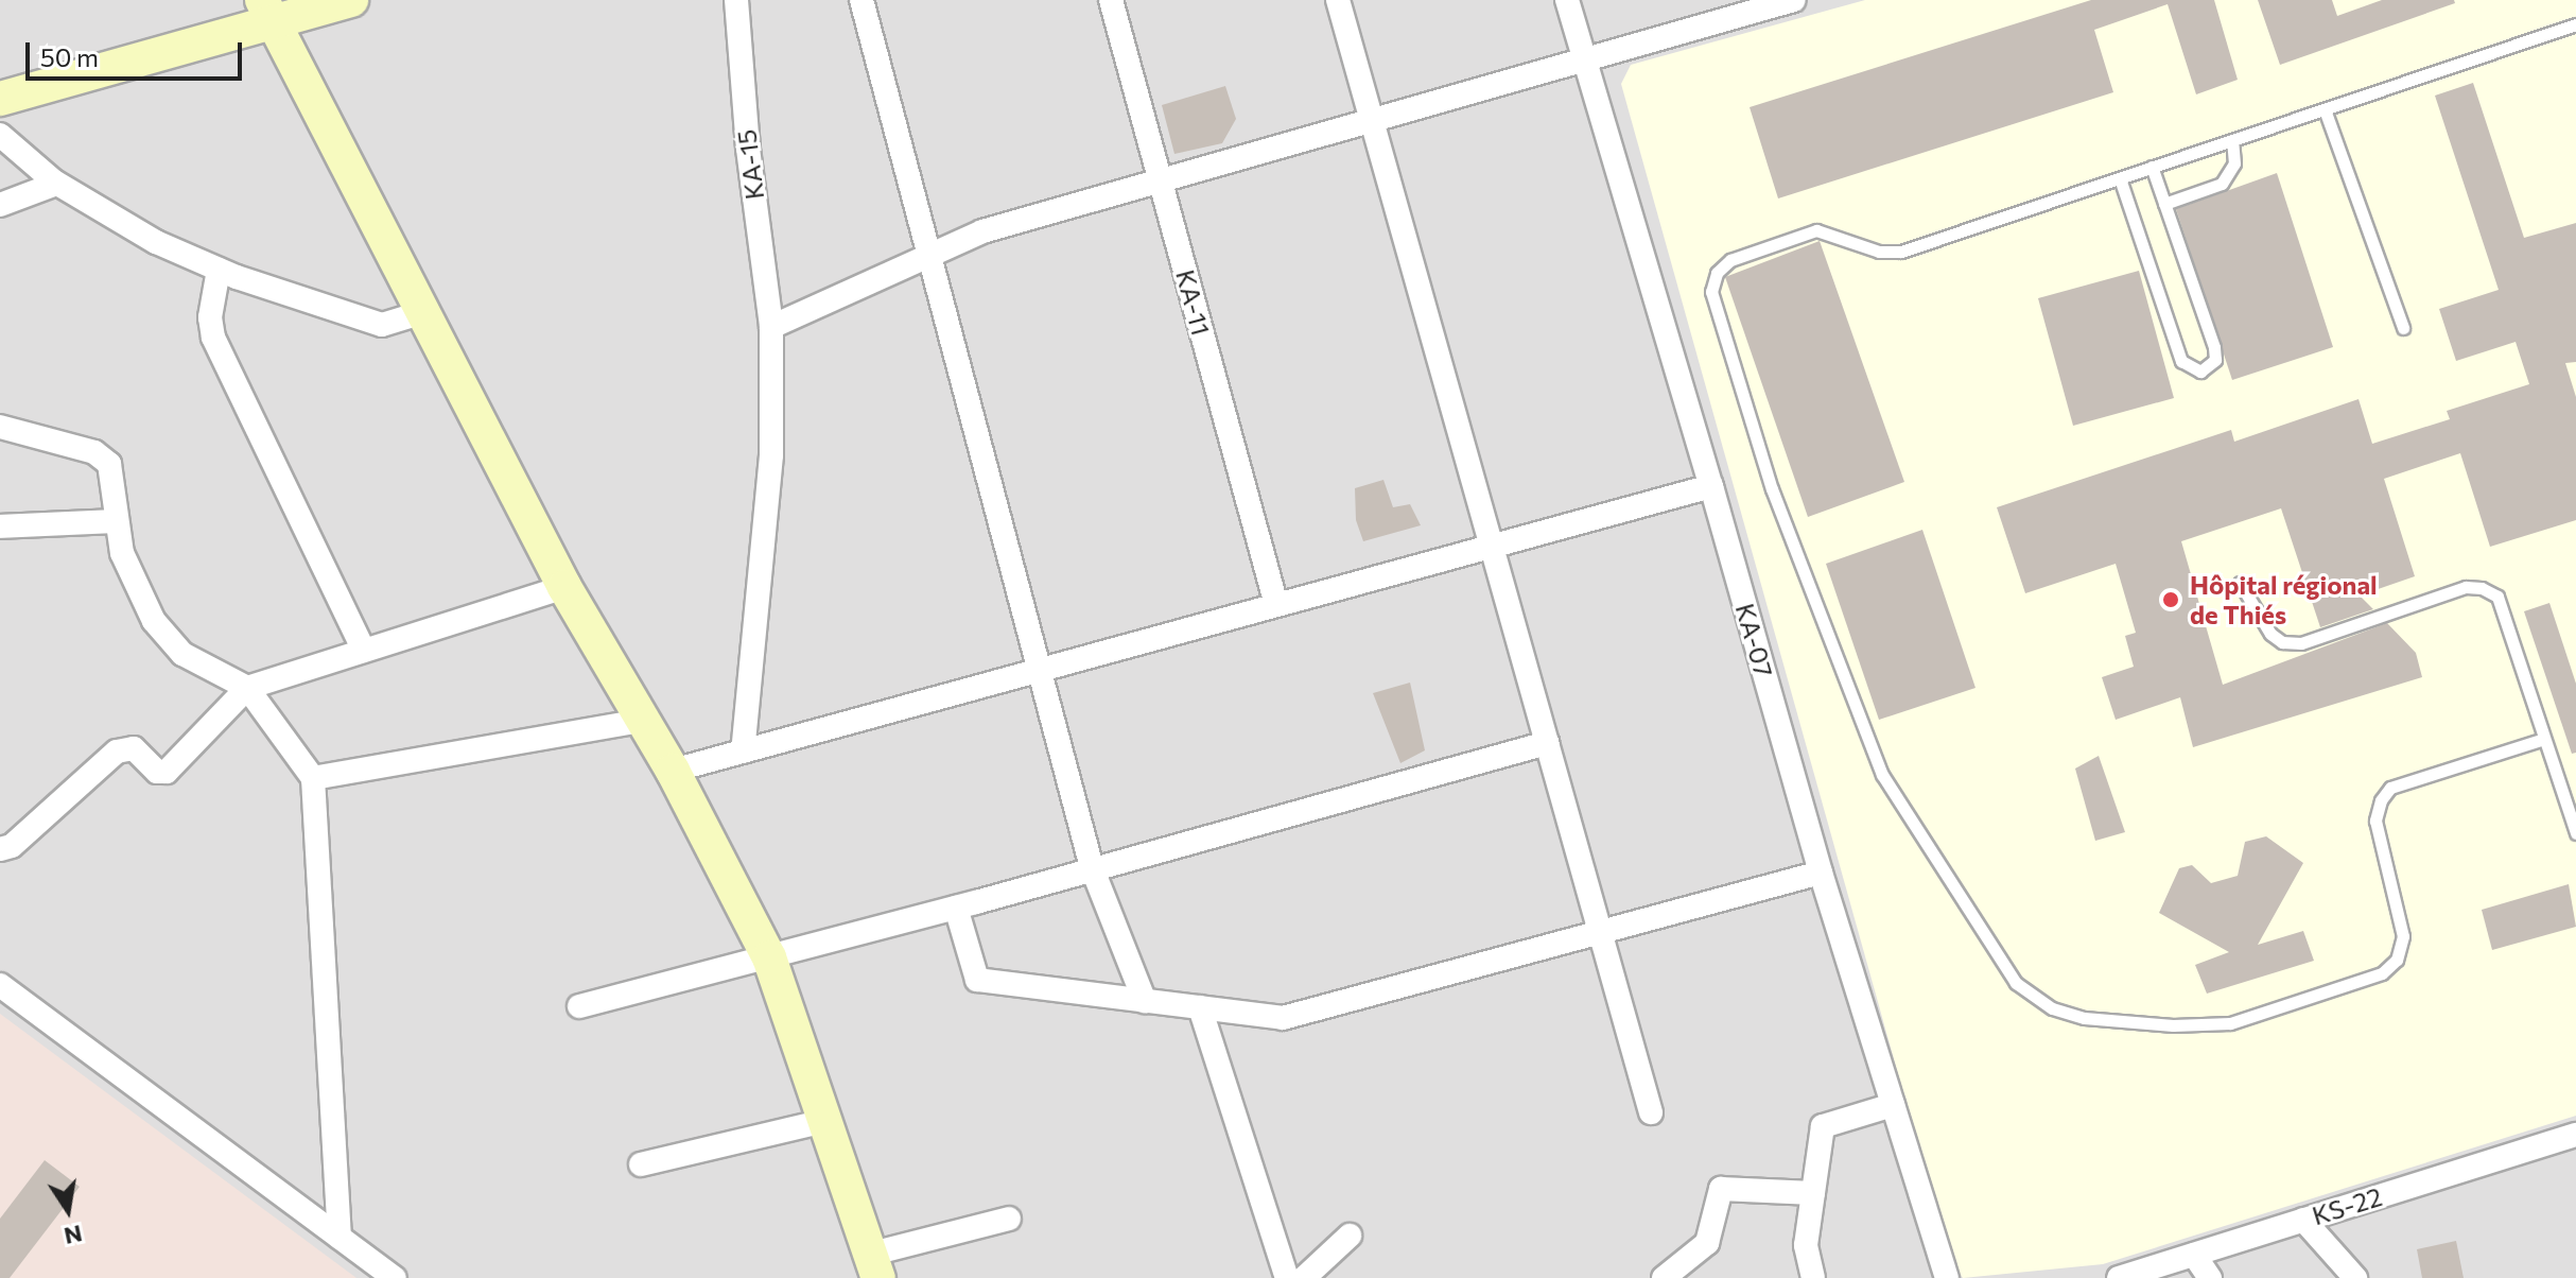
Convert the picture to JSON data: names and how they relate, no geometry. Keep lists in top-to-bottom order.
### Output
{
  "streets": {
    "street": [
      "KA-15",
      "KA-11",
      "KA-07",
      "KS-22"
    ]
  },
  "places": ["Hôpital régional de Thiés"],
  "scale_bar": "50 m",
  "north": "bottom"
}
